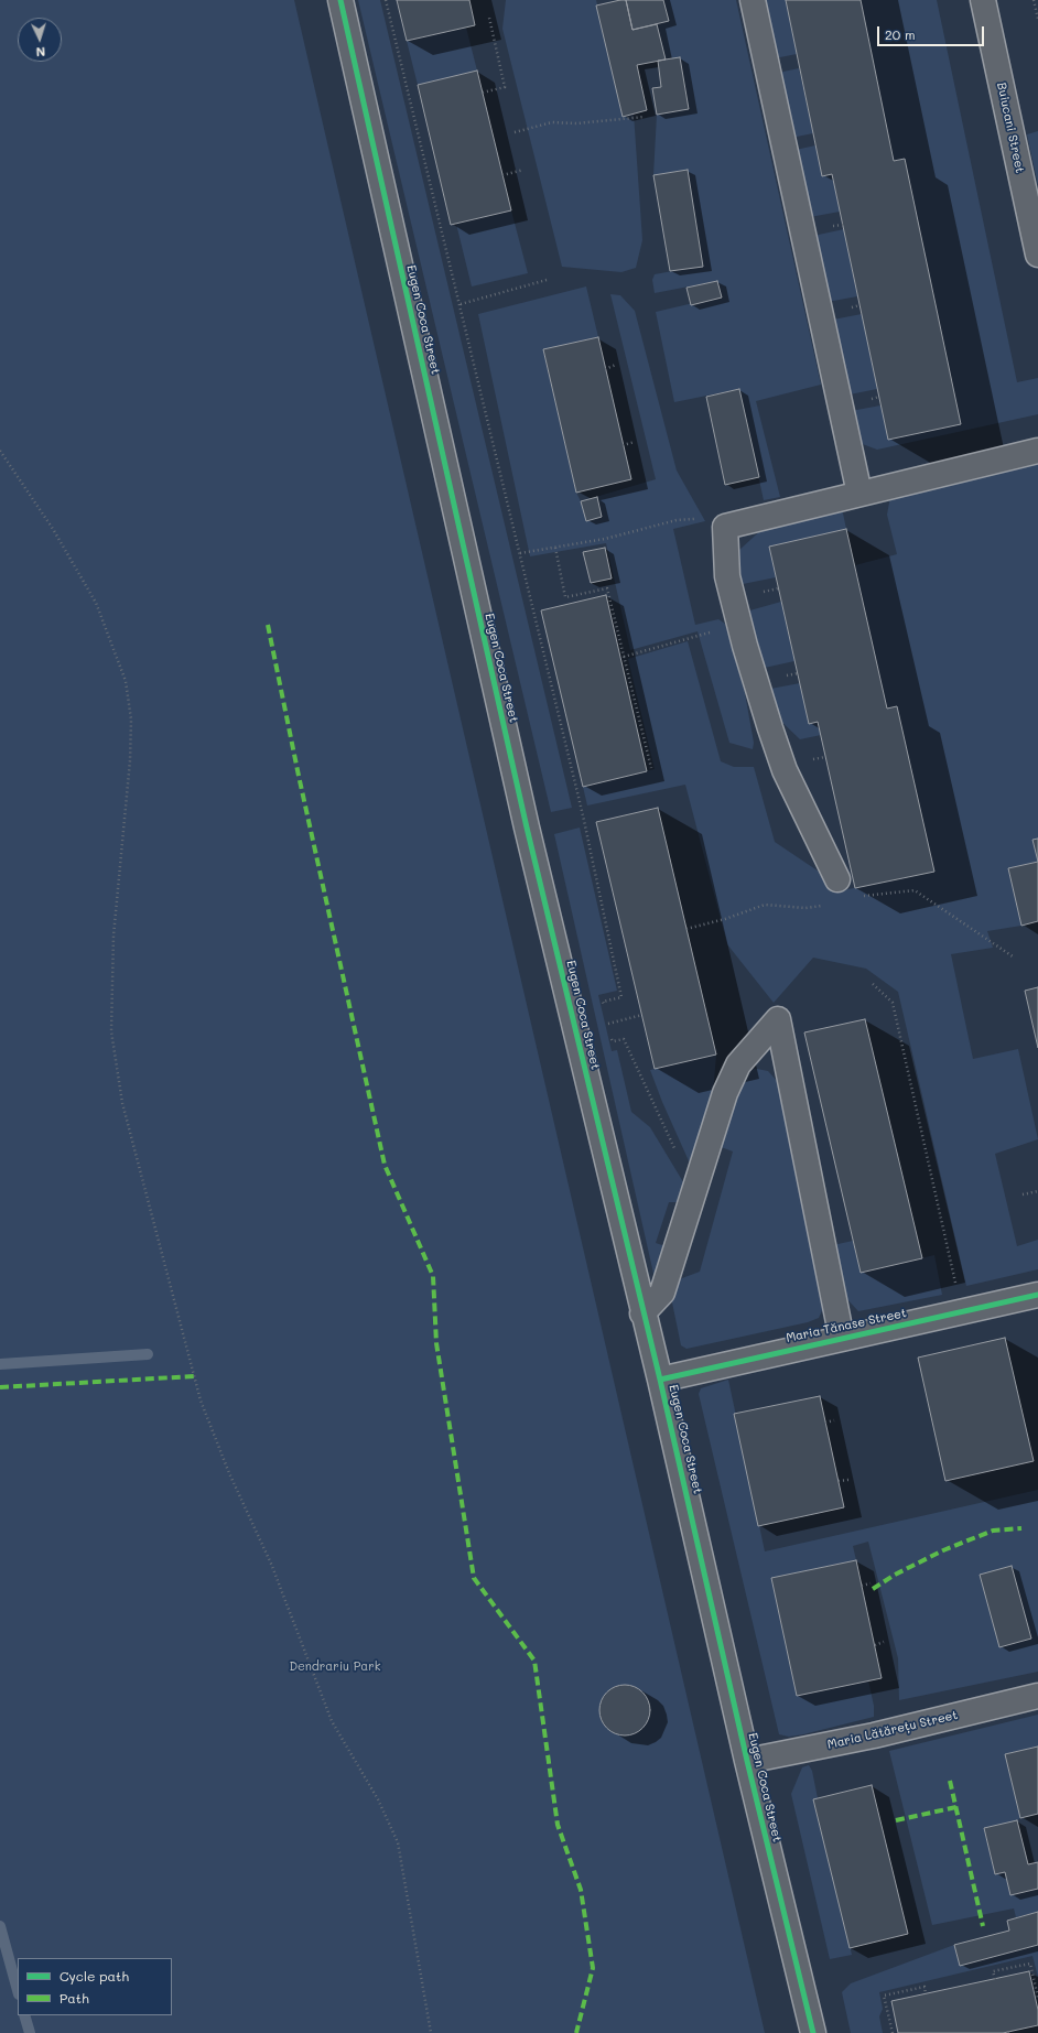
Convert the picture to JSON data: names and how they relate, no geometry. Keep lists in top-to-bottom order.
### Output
{
  "streets": {
    "street": [
      "Buiucani Street",
      "Eugen Coca Street",
      "Maria Tănase Street",
      "Maria Lătărețu Street"
    ]
  },
  "crossings": [
    ["Eugen Coca Street", "Maria Tănase Street"],
    ["Eugen Coca Street", "Maria Lătărețu Street"]
  ],
  "parks": ["Dendrariu Park"],
  "legend": ["Cycle path", "Path"],
  "scale_bar": "20 m",
  "north": "bottom"
}
